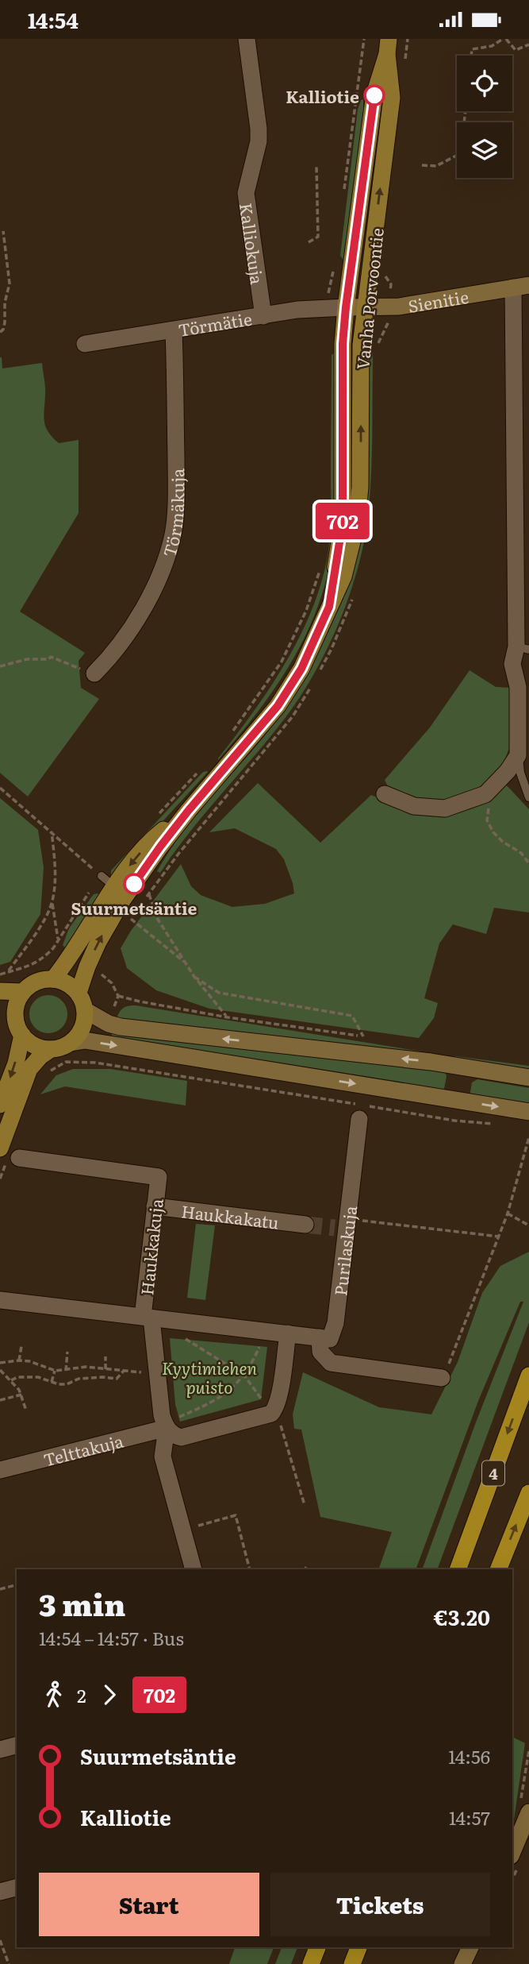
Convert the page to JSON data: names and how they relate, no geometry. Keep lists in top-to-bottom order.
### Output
{
  "streets": {
    "highway": ["4"],
    "main road": ["Vanha Porvoontie", "Sienitie"],
    "street": [
      "Kalliokuja",
      "Törmätie",
      "Törmäkuja",
      "Haukkakatu",
      "Haukkakuja",
      "Purilaskuja",
      "Telttakuja"
    ]
  },
  "crossings": [
    ["Kalliokuja", "Törmätie"],
    ["Vanha Porvoontie", "Sienitie"],
    ["Vanha Porvoontie", "Törmätie"],
    ["Sienitie", "Törmätie"],
    ["Törmätie", "Törmäkuja"],
    ["Haukkakatu", "Haukkakuja"],
    ["Haukkakuja", "Telttakuja"]
  ],
  "parks": ["Kyytimiehen puisto"],
  "places": ["Kalliotie", "Suurmetsäntie"],
  "lines": ["bus line 702"],
  "page": {
    "status": "14:54",
    "on_map": "702",
    "heading": ["3 min", "14:54 – 14:57 · Bus", "€3.20"],
    "legs": ["2", "702"],
    "list": [
      {
        "name": "Suurmetsäntie",
        "value": "14:56"
      },
      {
        "name": "Kalliotie",
        "value": "14:57"
      }
    ],
    "buttons": ["Start", "Tickets"]
  }
}
